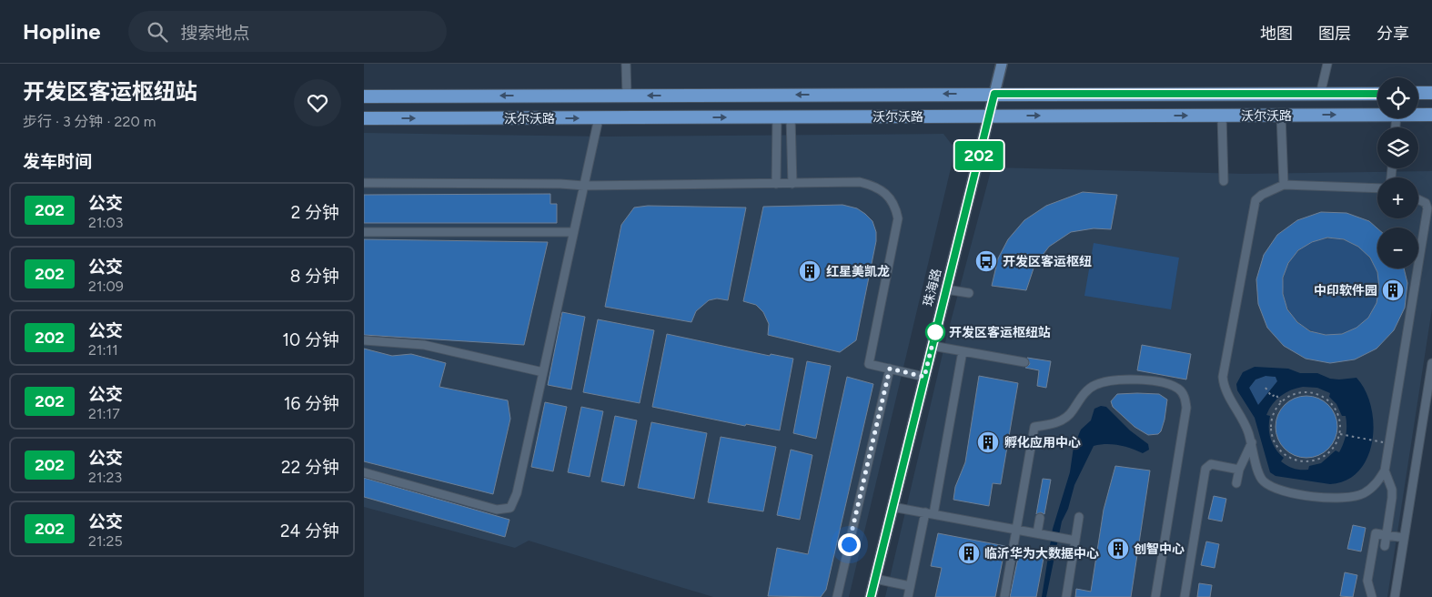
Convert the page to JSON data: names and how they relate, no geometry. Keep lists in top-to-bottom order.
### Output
{
  "streets": {
    "highway": ["沃尔沃路"],
    "main road": ["珠海路"]
  },
  "crossings": [
    ["沃尔沃路", "珠海路"]
  ],
  "places": {
    "bus stop": ["开发区客运枢纽"],
    "building": [
      "红星美凯龙",
      "中印软件园",
      "孵化应用中心",
      "创智中心",
      "临沂华为大数据中心"
    ],
    "other": ["开发区客运枢纽站"]
  },
  "lines": ["bus line 202"],
  "page": {
    "header": "Hopline",
    "search": "搜索地点",
    "nav": ["地图", "图层", "分享"],
    "heading": [
      ["开发区客运枢纽站", "步行 · 3 分钟 · 220 m"],
      "发车时间"
    ],
    "on_map": "202",
    "map_buttons": ["+", "−"],
    "list": [
      {
        "mark": "202",
        "name": "公交",
        "note": "21:03",
        "value": "2 分钟"
      },
      {
        "mark": "202",
        "name": "公交",
        "note": "21:09",
        "value": "8 分钟"
      },
      {
        "mark": "202",
        "name": "公交",
        "note": "21:11",
        "value": "10 分钟"
      },
      {
        "mark": "202",
        "name": "公交",
        "note": "21:17",
        "value": "16 分钟"
      },
      {
        "mark": "202",
        "name": "公交",
        "note": "21:23",
        "value": "22 分钟"
      },
      {
        "mark": "202",
        "name": "公交",
        "note": "21:25",
        "value": "24 分钟"
      }
    ]
  }
}
